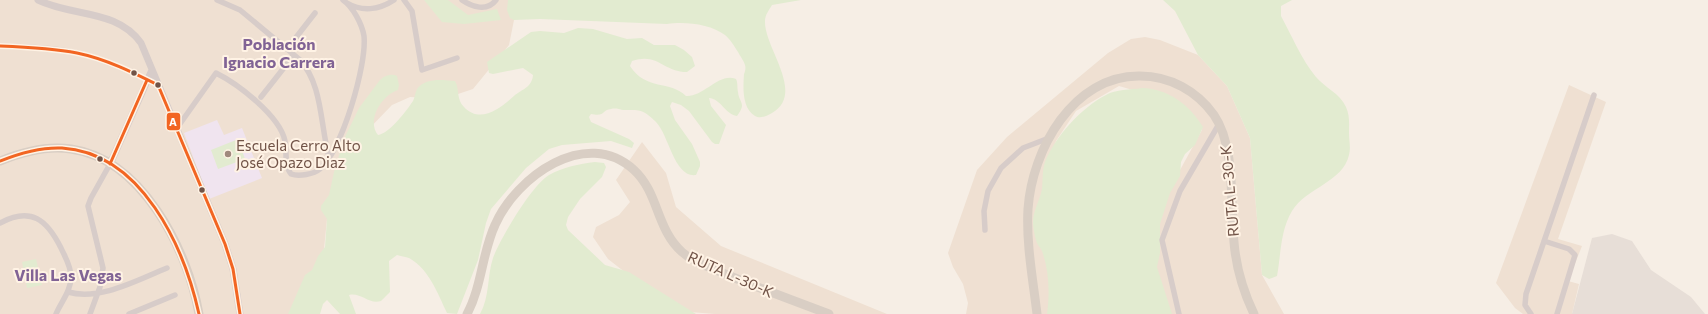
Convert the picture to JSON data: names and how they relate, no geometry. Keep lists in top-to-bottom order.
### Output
{
  "streets": {
    "main road": ["RUTA L-30-K"]
  },
  "districts": ["Población Ignacio Carrera", "Villa Las Vegas"],
  "places": ["Escuela Cerro Alto José Opazo Diaz"],
  "lines": ["transit line A"]
}
